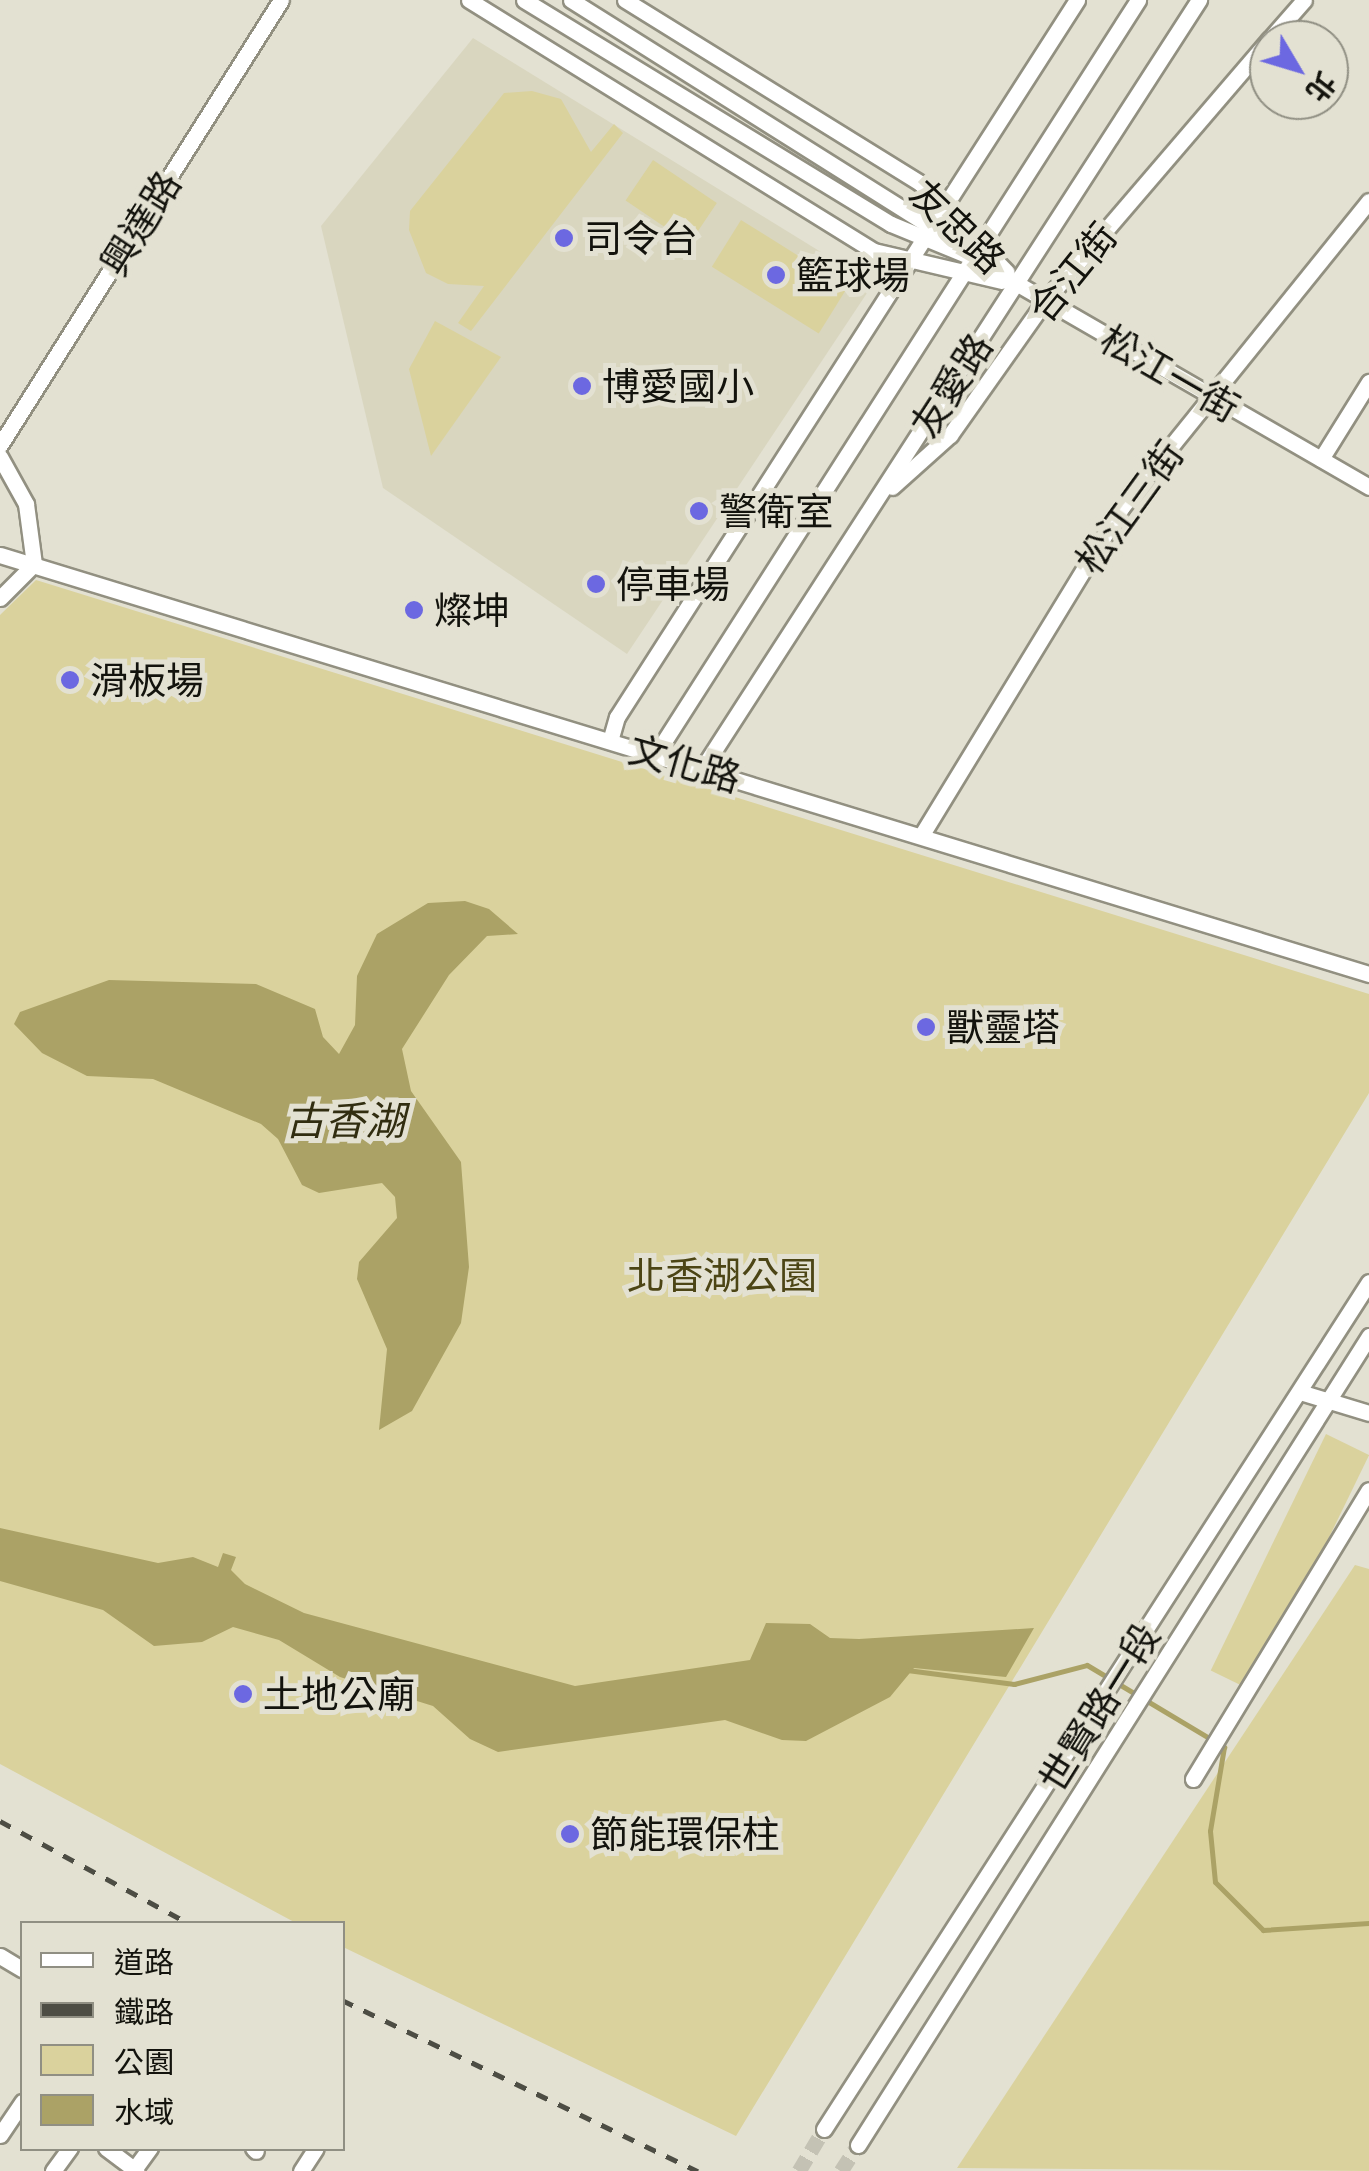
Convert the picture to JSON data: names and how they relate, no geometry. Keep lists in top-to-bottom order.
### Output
{
  "streets": {
    "street": [
      "興達路",
      "友忠路",
      "合江街",
      "松江一街",
      "友愛路",
      "松江三街",
      "文化路",
      "世賢路一段"
    ]
  },
  "crossings": [
    ["友忠路", "松江一街"],
    ["友忠路", "友愛路"],
    ["合江街", "松江一街"],
    ["合江街", "友愛路"],
    ["松江一街", "友愛路"],
    ["松江一街", "松江三街"],
    ["友愛路", "文化路"],
    ["松江三街", "文化路"]
  ],
  "water": ["古香湖"],
  "parks": ["北香湖公園"],
  "places": [
    "司令台",
    "籃球場",
    "博愛國小",
    "警衛室",
    "停車場",
    "燦坤",
    "滑板場",
    "獸靈塔",
    "土地公廟",
    "節能環保柱"
  ],
  "legend": [
    "道路",
    "鐵路",
    "公園",
    "水域"
  ],
  "north": "bottom right"
}
